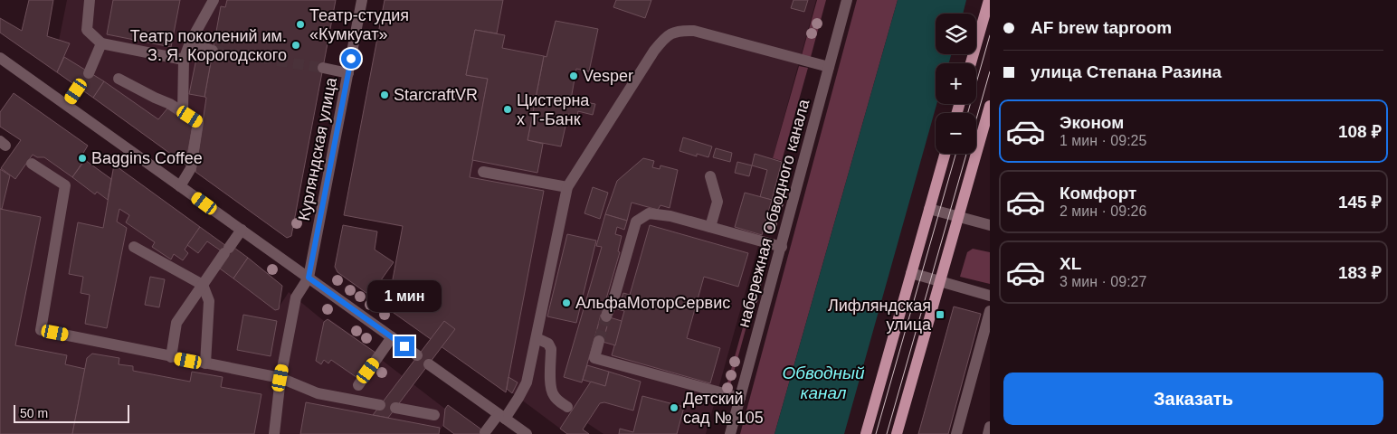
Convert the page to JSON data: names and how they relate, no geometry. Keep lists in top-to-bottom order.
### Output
{
  "streets": {
    "street": ["Курляндская улица", "набережная Обводного канала"]
  },
  "water": ["Обводный канал"],
  "places": {
    "other": [
      "Театр-студия «Кумкуат»",
      "Театр поколений им. З. Я. Корогодского",
      "Vesper",
      "StarcraftVR",
      "Цистерна х Т-Банк",
      "Baggins Coffee",
      "АльфаМоторСервис",
      "Детский сад № 105"
    ],
    "transit": ["Лифляндская улица"]
  },
  "scale_bar": "50 m",
  "page": {
    "banner": ["AF brew taproom", "улица Степана Разина"],
    "map_buttons": ["+", "−"],
    "list": [
      {
        "name": "Эконом",
        "note": "1 мин · 09:25",
        "value": "108 ₽"
      },
      {
        "name": "Комфорт",
        "note": "2 мин · 09:26",
        "value": "145 ₽"
      },
      {
        "name": "XL",
        "note": "3 мин · 09:27",
        "value": "183 ₽"
      }
    ],
    "bubble": "1 мин",
    "buttons": "Заказать",
    "scale": "50 m"
  }
}
